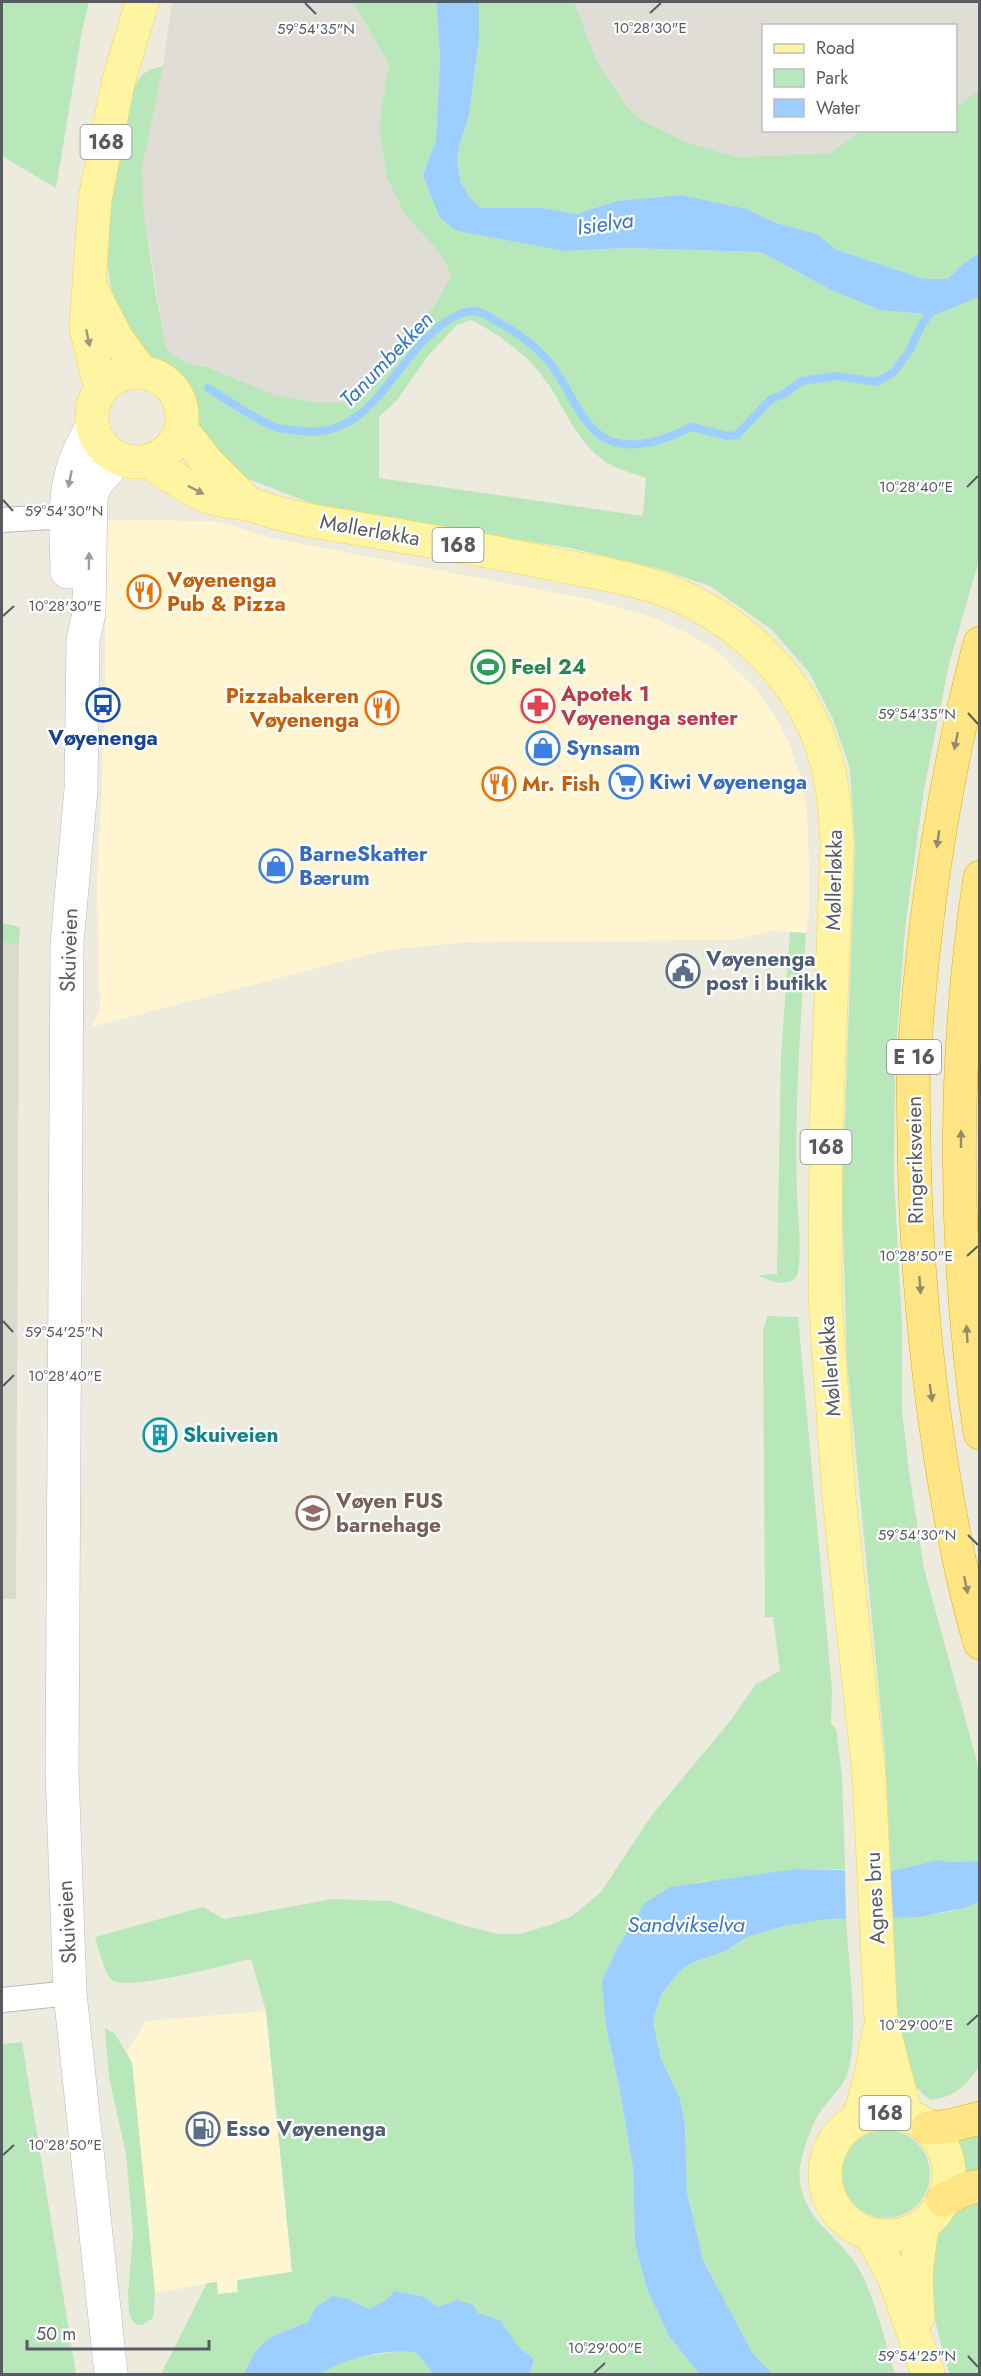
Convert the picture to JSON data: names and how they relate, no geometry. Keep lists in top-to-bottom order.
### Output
{
  "streets": {
    "highway": ["E 16", "Ringeriksveien"],
    "main road": [
      "168",
      "Møllerløkka",
      "Skuiveien",
      "Agnes bru"
    ]
  },
  "crossings": [
    ["168", "Møllerløkka"],
    ["168", "Skuiveien"],
    ["168", "Agnes bru"],
    ["Møllerløkka", "Skuiveien"],
    ["Møllerløkka", "Agnes bru"]
  ],
  "water": ["Isielva", "Tanumbekken", "Sandvikselva"],
  "places": {
    "restaurant": ["Vøyenenga Pub & Pizza", "Pizzabakeren Vøyenenga", "Mr. Fish"],
    "sports": ["Feel 24"],
    "bus stop": ["Vøyenenga"],
    "pharmacy": ["Apotek 1 Vøyenenga senter"],
    "shop": ["Synsam", "BarneSkatter Bærum"],
    "supermarket": ["Kiwi Vøyenenga"],
    "public building": ["Vøyenenga post i butikk"],
    "building": ["Skuiveien"],
    "school or university": ["Vøyen FUS barnehage"],
    "fuel station": ["Esso Vøyenenga"]
  },
  "legend": ["Road", "Park", "Water"],
  "scale_bar": "50 m",
  "coordinates": [
    "10°28'30\"E",
    "59°54'35\"N",
    "10°28'40\"E",
    "59°54'30\"N",
    "10°28'50\"E",
    "59°54'25\"N",
    "10°29'00\"E"
  ]
}
